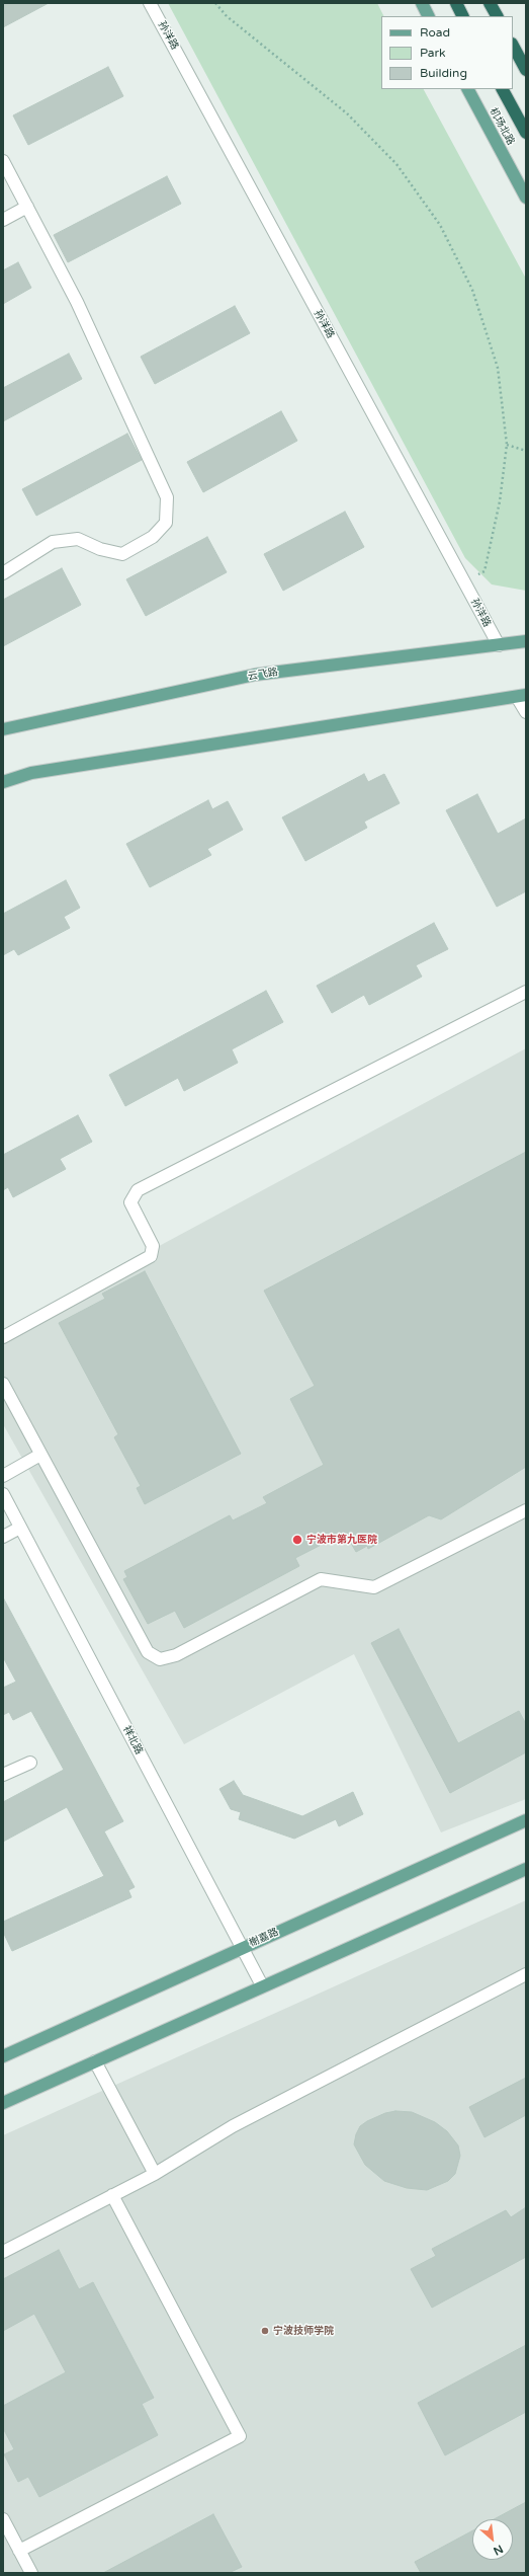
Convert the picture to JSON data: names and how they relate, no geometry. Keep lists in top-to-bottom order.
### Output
{
  "streets": {
    "main road": ["机场北路", "云飞路", "榭嘉路"],
    "street": ["孙洋路", "祥北路"]
  },
  "crossings": [
    ["孙洋路", "云飞路"],
    ["祥北路", "榭嘉路"]
  ],
  "places": ["宁波市第九医院", "宁波技师学院"],
  "legend": ["Road", "Park", "Building"],
  "north": "bottom right"
}
